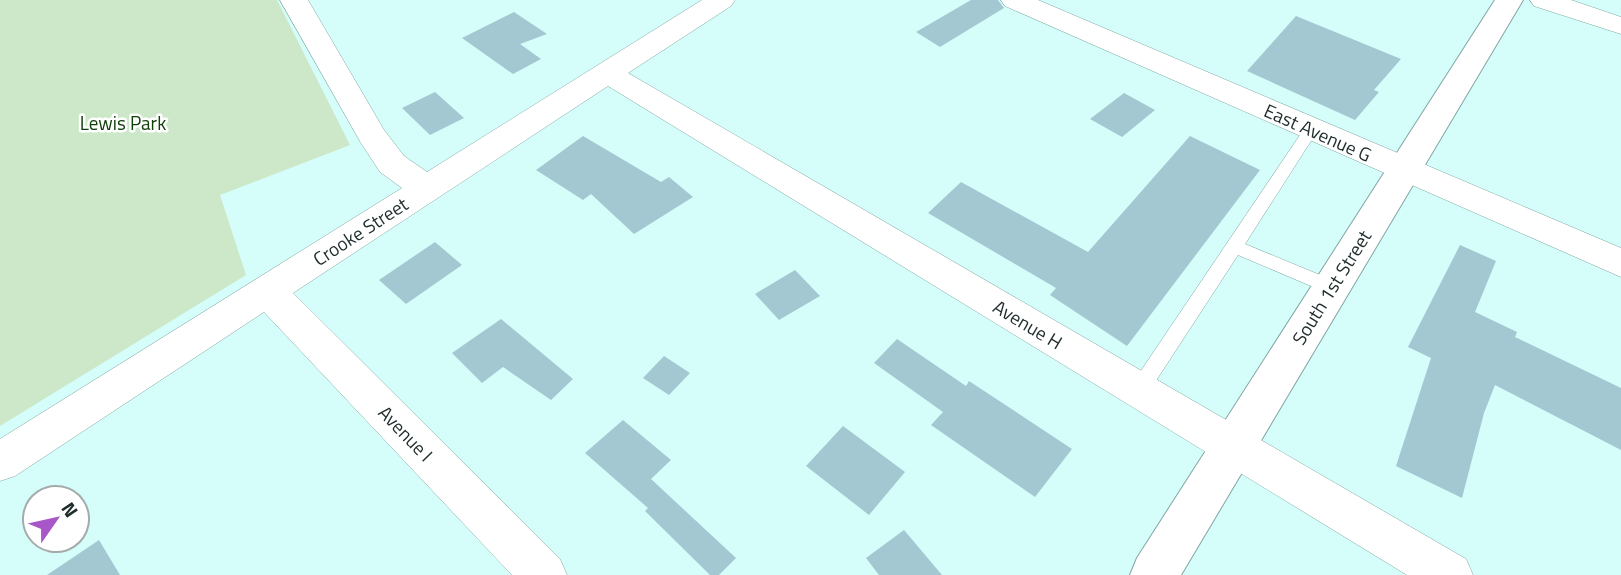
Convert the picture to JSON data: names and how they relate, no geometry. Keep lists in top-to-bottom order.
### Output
{
  "streets": {
    "street": [
      "East Avenue G",
      "Crooke Street",
      "South 1st Street",
      "Avenue H",
      "Avenue I"
    ]
  },
  "crossings": [
    ["East Avenue G", "South 1st Street"],
    ["Crooke Street", "Avenue H"],
    ["Crooke Street", "Avenue I"],
    ["South 1st Street", "Avenue H"]
  ],
  "parks": ["Lewis Park"],
  "north": "top right"
}
